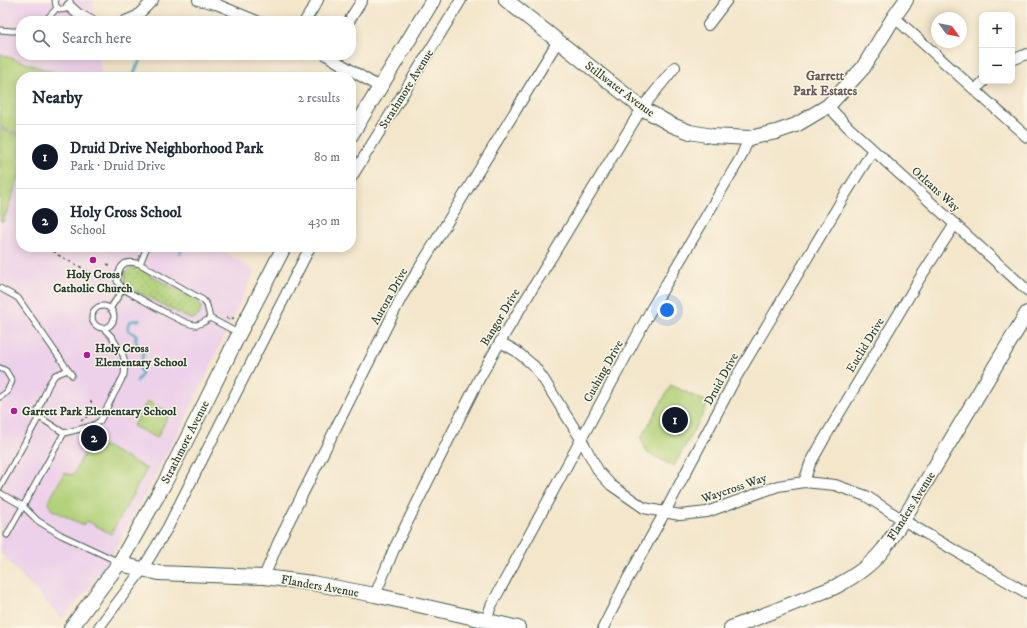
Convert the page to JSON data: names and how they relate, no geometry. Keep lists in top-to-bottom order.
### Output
{
  "streets": {
    "street": [
      "Strathmore Avenue",
      "Stillwater Avenue",
      "Orleans Way",
      "Aurora Drive",
      "Bangor Drive",
      "Euclid Drive",
      "Cushing Drive",
      "Druid Drive",
      "Waycross Way",
      "Flanders Avenue"
    ]
  },
  "crossings": [
    ["Strathmore Avenue", "Flanders Avenue"],
    ["Stillwater Avenue", "Orleans Way"],
    ["Stillwater Avenue", "Aurora Drive"],
    ["Stillwater Avenue", "Bangor Drive"],
    ["Stillwater Avenue", "Cushing Drive"],
    ["Orleans Way", "Euclid Drive"],
    ["Orleans Way", "Druid Drive"],
    ["Aurora Drive", "Flanders Avenue"],
    ["Bangor Drive", "Waycross Way"],
    ["Bangor Drive", "Flanders Avenue"],
    ["Euclid Drive", "Waycross Way"],
    ["Cushing Drive", "Waycross Way"],
    ["Cushing Drive", "Flanders Avenue"],
    ["Druid Drive", "Waycross Way"],
    ["Waycross Way", "Flanders Avenue"]
  ],
  "districts": ["Garrett Park Estates"],
  "places": ["Holy Cross Catholic Church", "Holy Cross Elementary School", "Garrett Park Elementary School"],
  "north": "bottom right",
  "page": {
    "map_buttons": ["+", "−"],
    "search": "Search here",
    "heading": ["Nearby", "2 results"],
    "list": [
      {
        "mark": "1",
        "name": "Druid Drive Neighborhood Park",
        "note": "Park · Druid Drive",
        "value": "80 m"
      },
      {
        "mark": "2",
        "name": "Holy Cross School",
        "note": "School",
        "value": "430 m"
      }
    ],
    "pins": ["1", "2"]
  }
}
